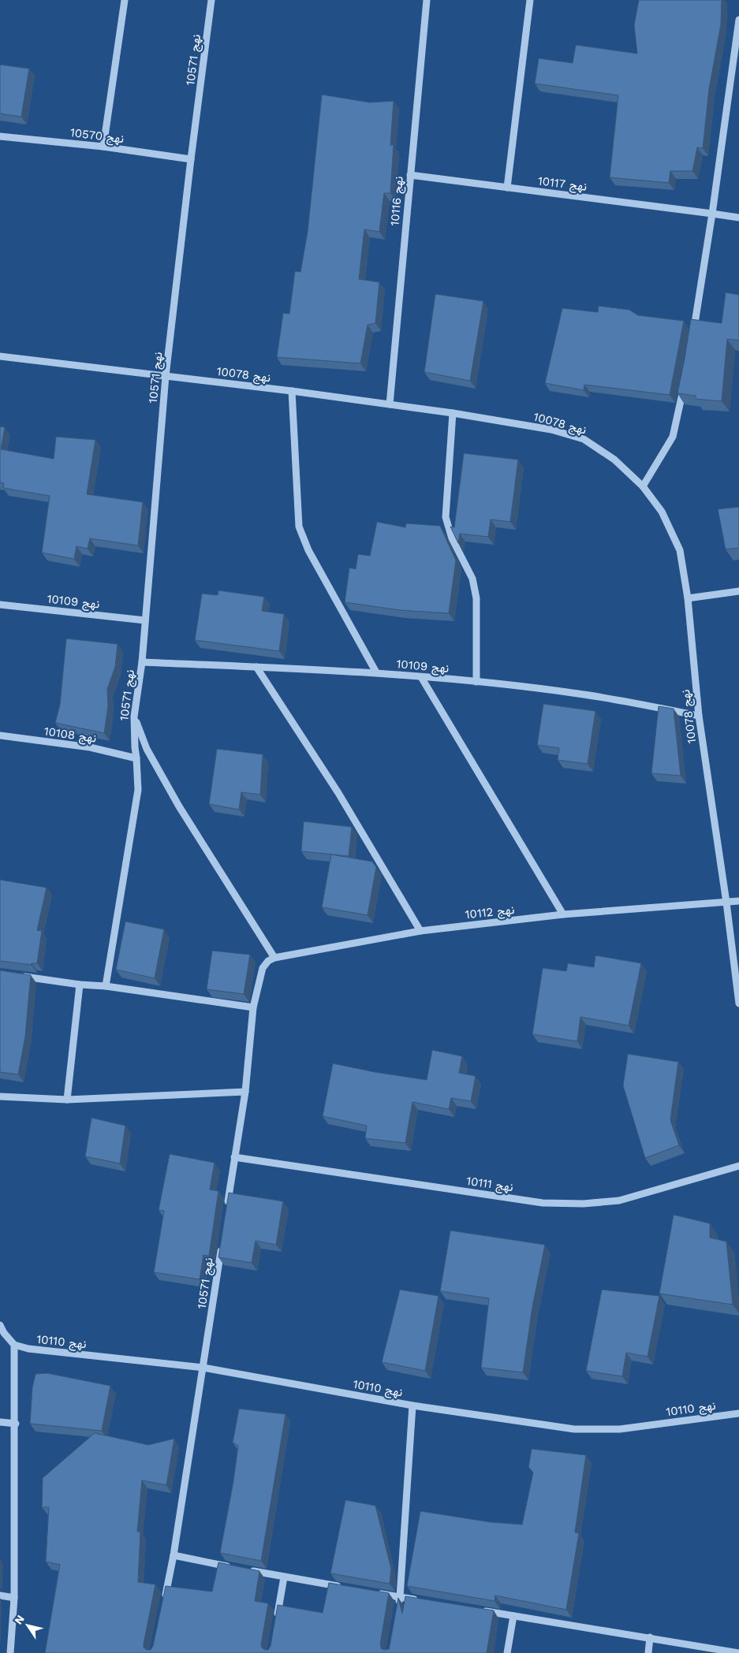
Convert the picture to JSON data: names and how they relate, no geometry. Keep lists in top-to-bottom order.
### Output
{
  "streets": {
    "street": [
      "نهج 10571",
      "نهج 10570",
      "نهج 10117",
      "نهج 10116",
      "نهج 10078",
      "نهج 10109",
      "نهج 10108",
      "نهج 10112",
      "نهج 10111",
      "نهج 10110"
    ]
  },
  "crossings": [
    ["نهج 10571", "نهج 10570"],
    ["نهج 10571", "نهج 10078"],
    ["نهج 10571", "نهج 10109"],
    ["نهج 10571", "نهج 10108"],
    ["نهج 10571", "نهج 10110"],
    ["نهج 10117", "نهج 10116"],
    ["نهج 10116", "نهج 10078"],
    ["نهج 10078", "نهج 10109"],
    ["نهج 10078", "نهج 10112"]
  ],
  "north": "top left"
}
